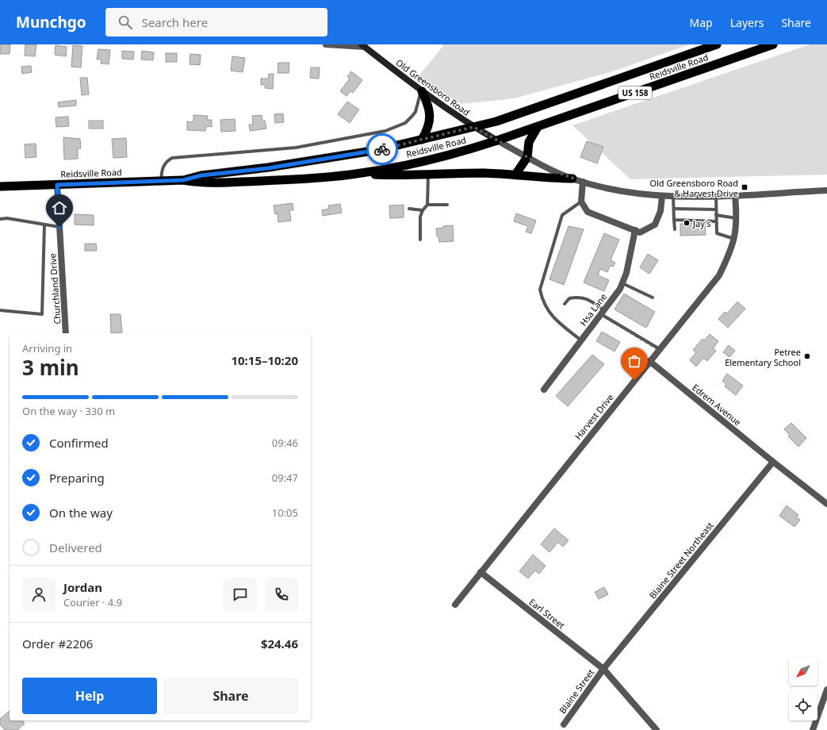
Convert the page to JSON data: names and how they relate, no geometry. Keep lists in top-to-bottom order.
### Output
{
  "streets": {
    "highway": ["Reidsville Road", "US 158"],
    "main road": ["Old Greensboro Road"],
    "street": [
      "Churchland Drive",
      "Hsa Lane",
      "Edrem Avenue",
      "Harvest Drive",
      "Blaine Street Northeast",
      "Earl Street",
      "Blaine Street"
    ]
  },
  "crossings": [
    ["Reidsville Road", "Old Greensboro Road"],
    ["Reidsville Road", "Churchland Drive"],
    ["Edrem Avenue", "Harvest Drive"],
    ["Edrem Avenue", "Blaine Street Northeast"],
    ["Harvest Drive", "Earl Street"],
    ["Blaine Street Northeast", "Earl Street"],
    ["Blaine Street Northeast", "Blaine Street"],
    ["Earl Street", "Blaine Street"]
  ],
  "places": {
    "transit": ["Old Greensboro Road & Harvest Drive"],
    "other": ["Jay's", "Petree Elementary School"]
  },
  "north": "bottom left",
  "page": {
    "header": "Munchgo",
    "search": "Search here",
    "nav": ["Map", "Layers", "Share"],
    "heading": ["3 min", "Arriving in", "10:15–10:20"],
    "panel": [
      "Jordan",
      "Courier · 4.9",
      "Order #2206",
      "$24.46"
    ],
    "bar": "On the way · 330 m",
    "list": [
      ["Confirmed", "09:46"],
      ["Preparing", "09:47"],
      ["On the way", "10:05"],
      "Delivered"
    ],
    "buttons": ["Help", "Share"]
  }
}
